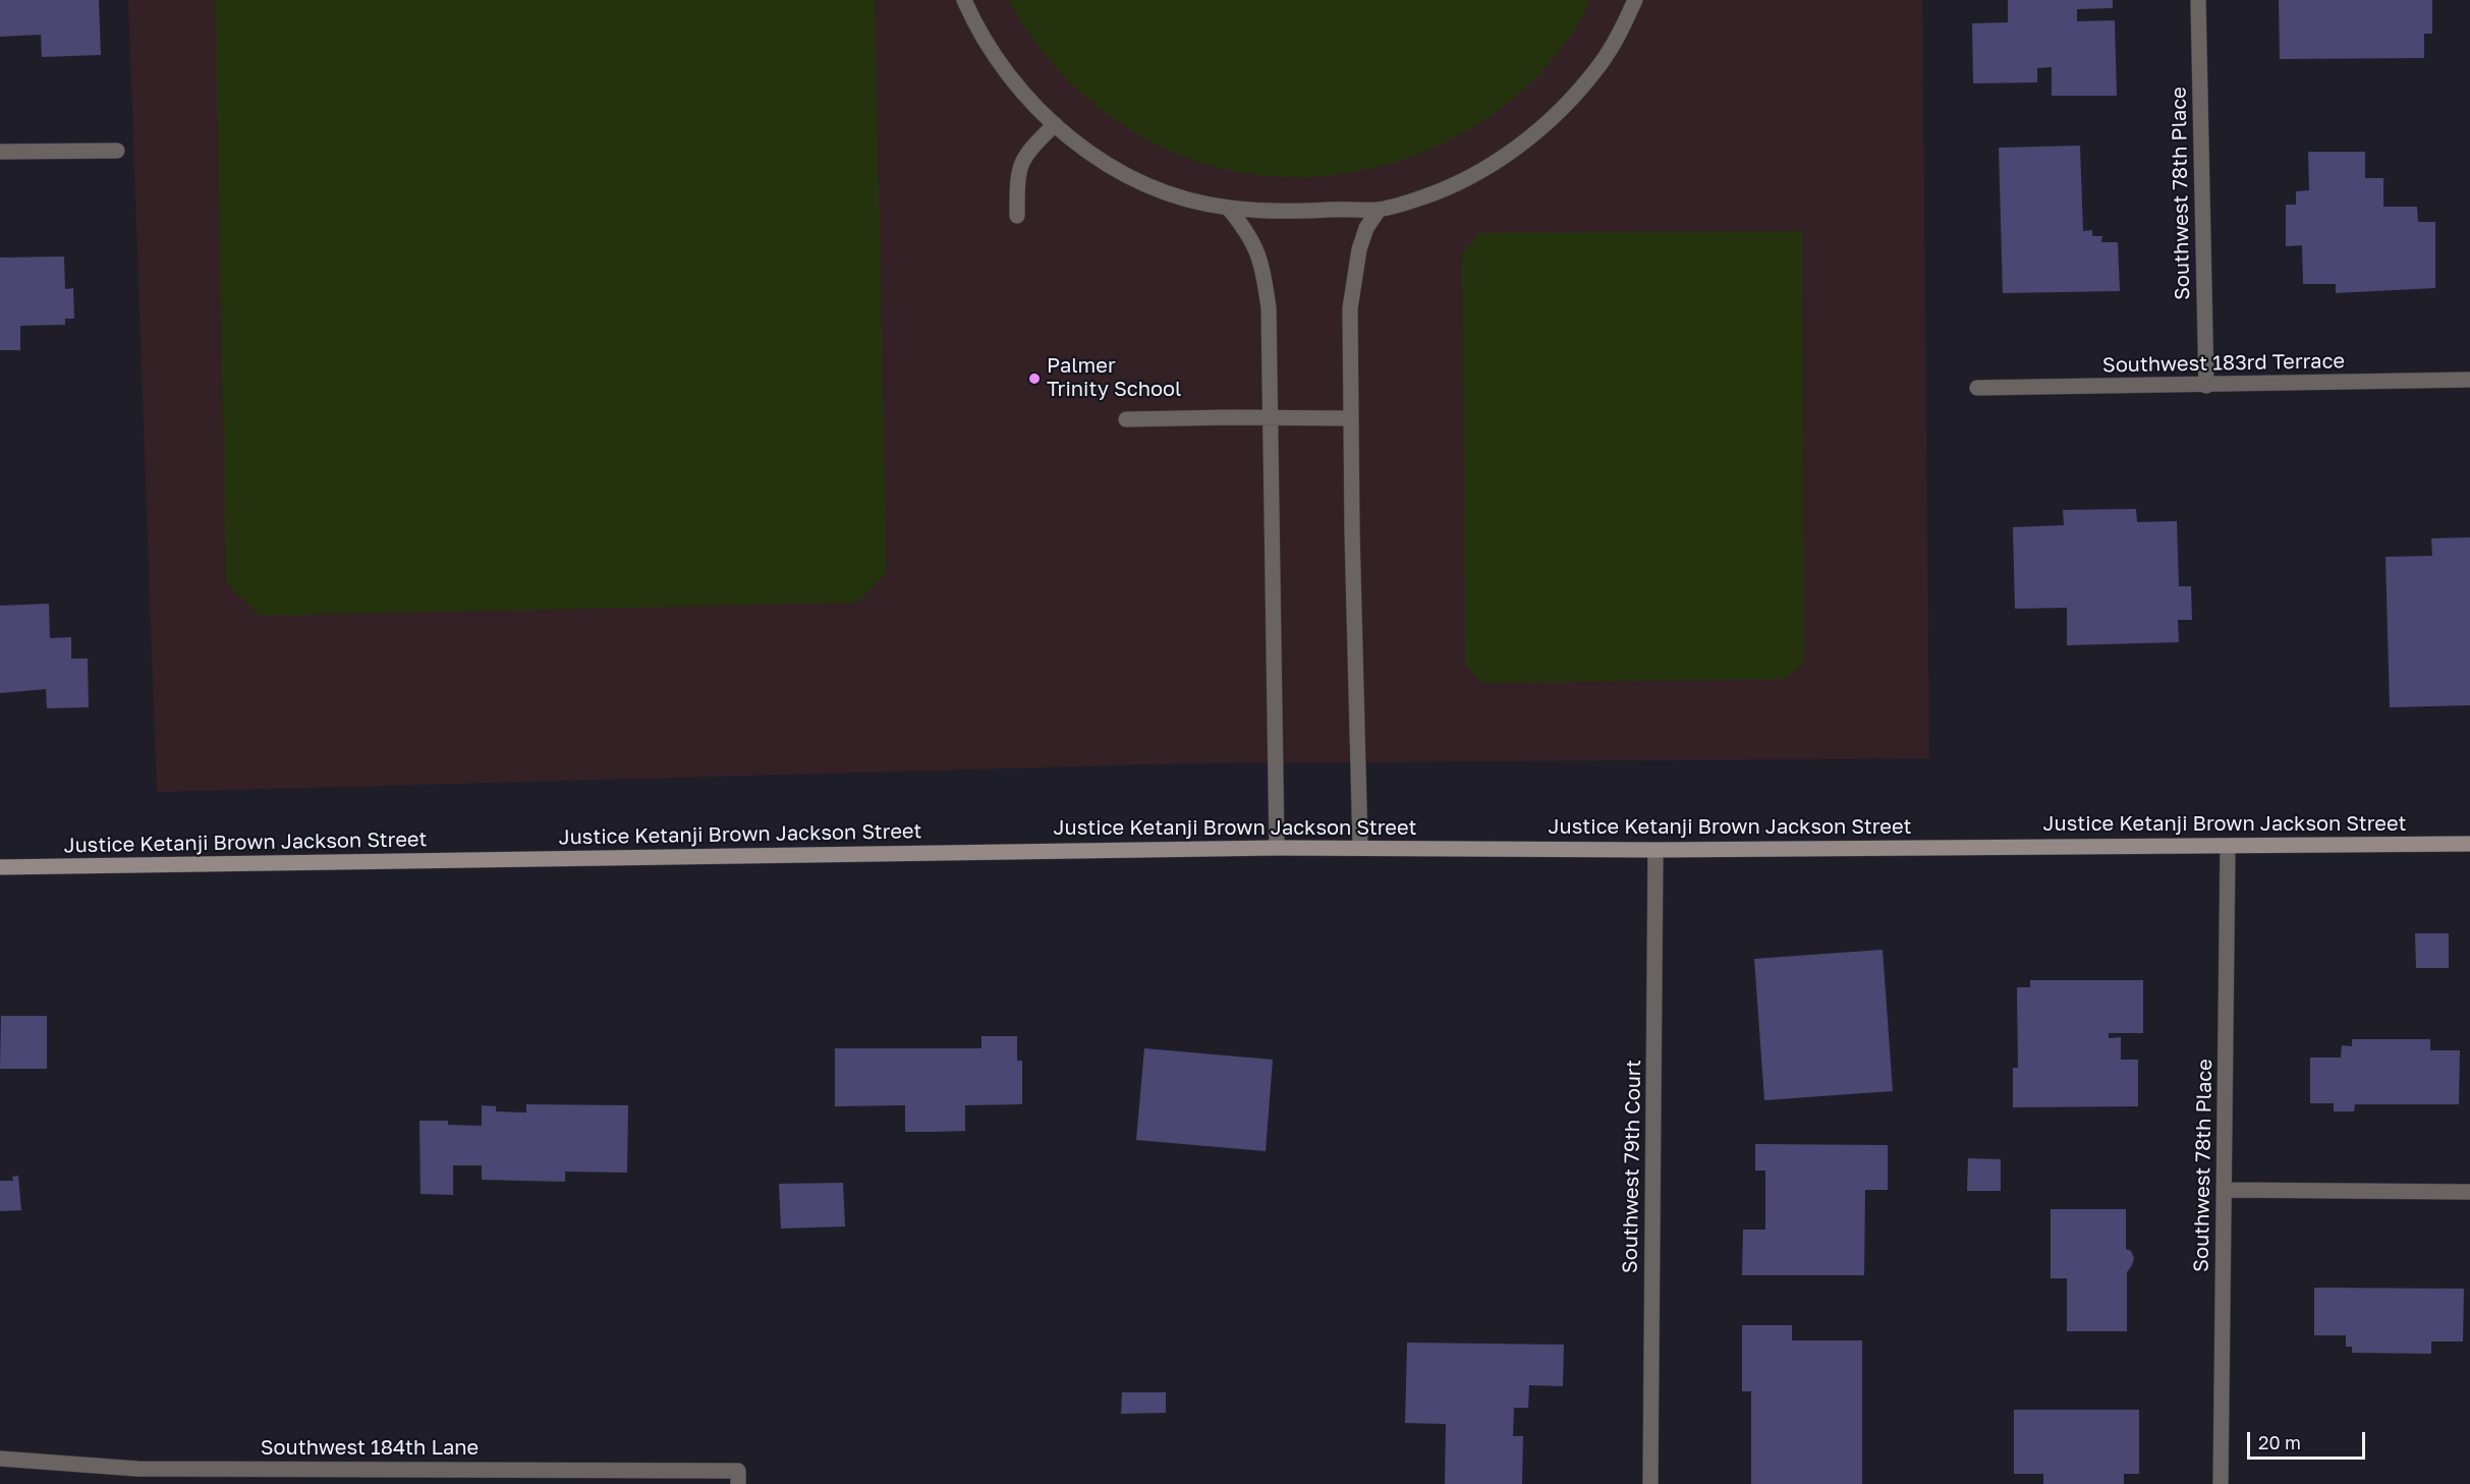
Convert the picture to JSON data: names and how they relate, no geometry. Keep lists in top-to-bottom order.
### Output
{
  "streets": {
    "main road": ["Justice Ketanji Brown Jackson Street"],
    "street": [
      "Southwest 78th Place",
      "Southwest 183rd Terrace",
      "Southwest 79th Court",
      "Southwest 184th Lane"
    ]
  },
  "crossings": [
    ["Southwest 78th Place", "Southwest 183rd Terrace"],
    ["Southwest 78th Place", "Justice Ketanji Brown Jackson Street"],
    ["Justice Ketanji Brown Jackson Street", "Southwest 79th Court"]
  ],
  "places": ["Palmer Trinity School"],
  "scale_bar": "20 m"
}
